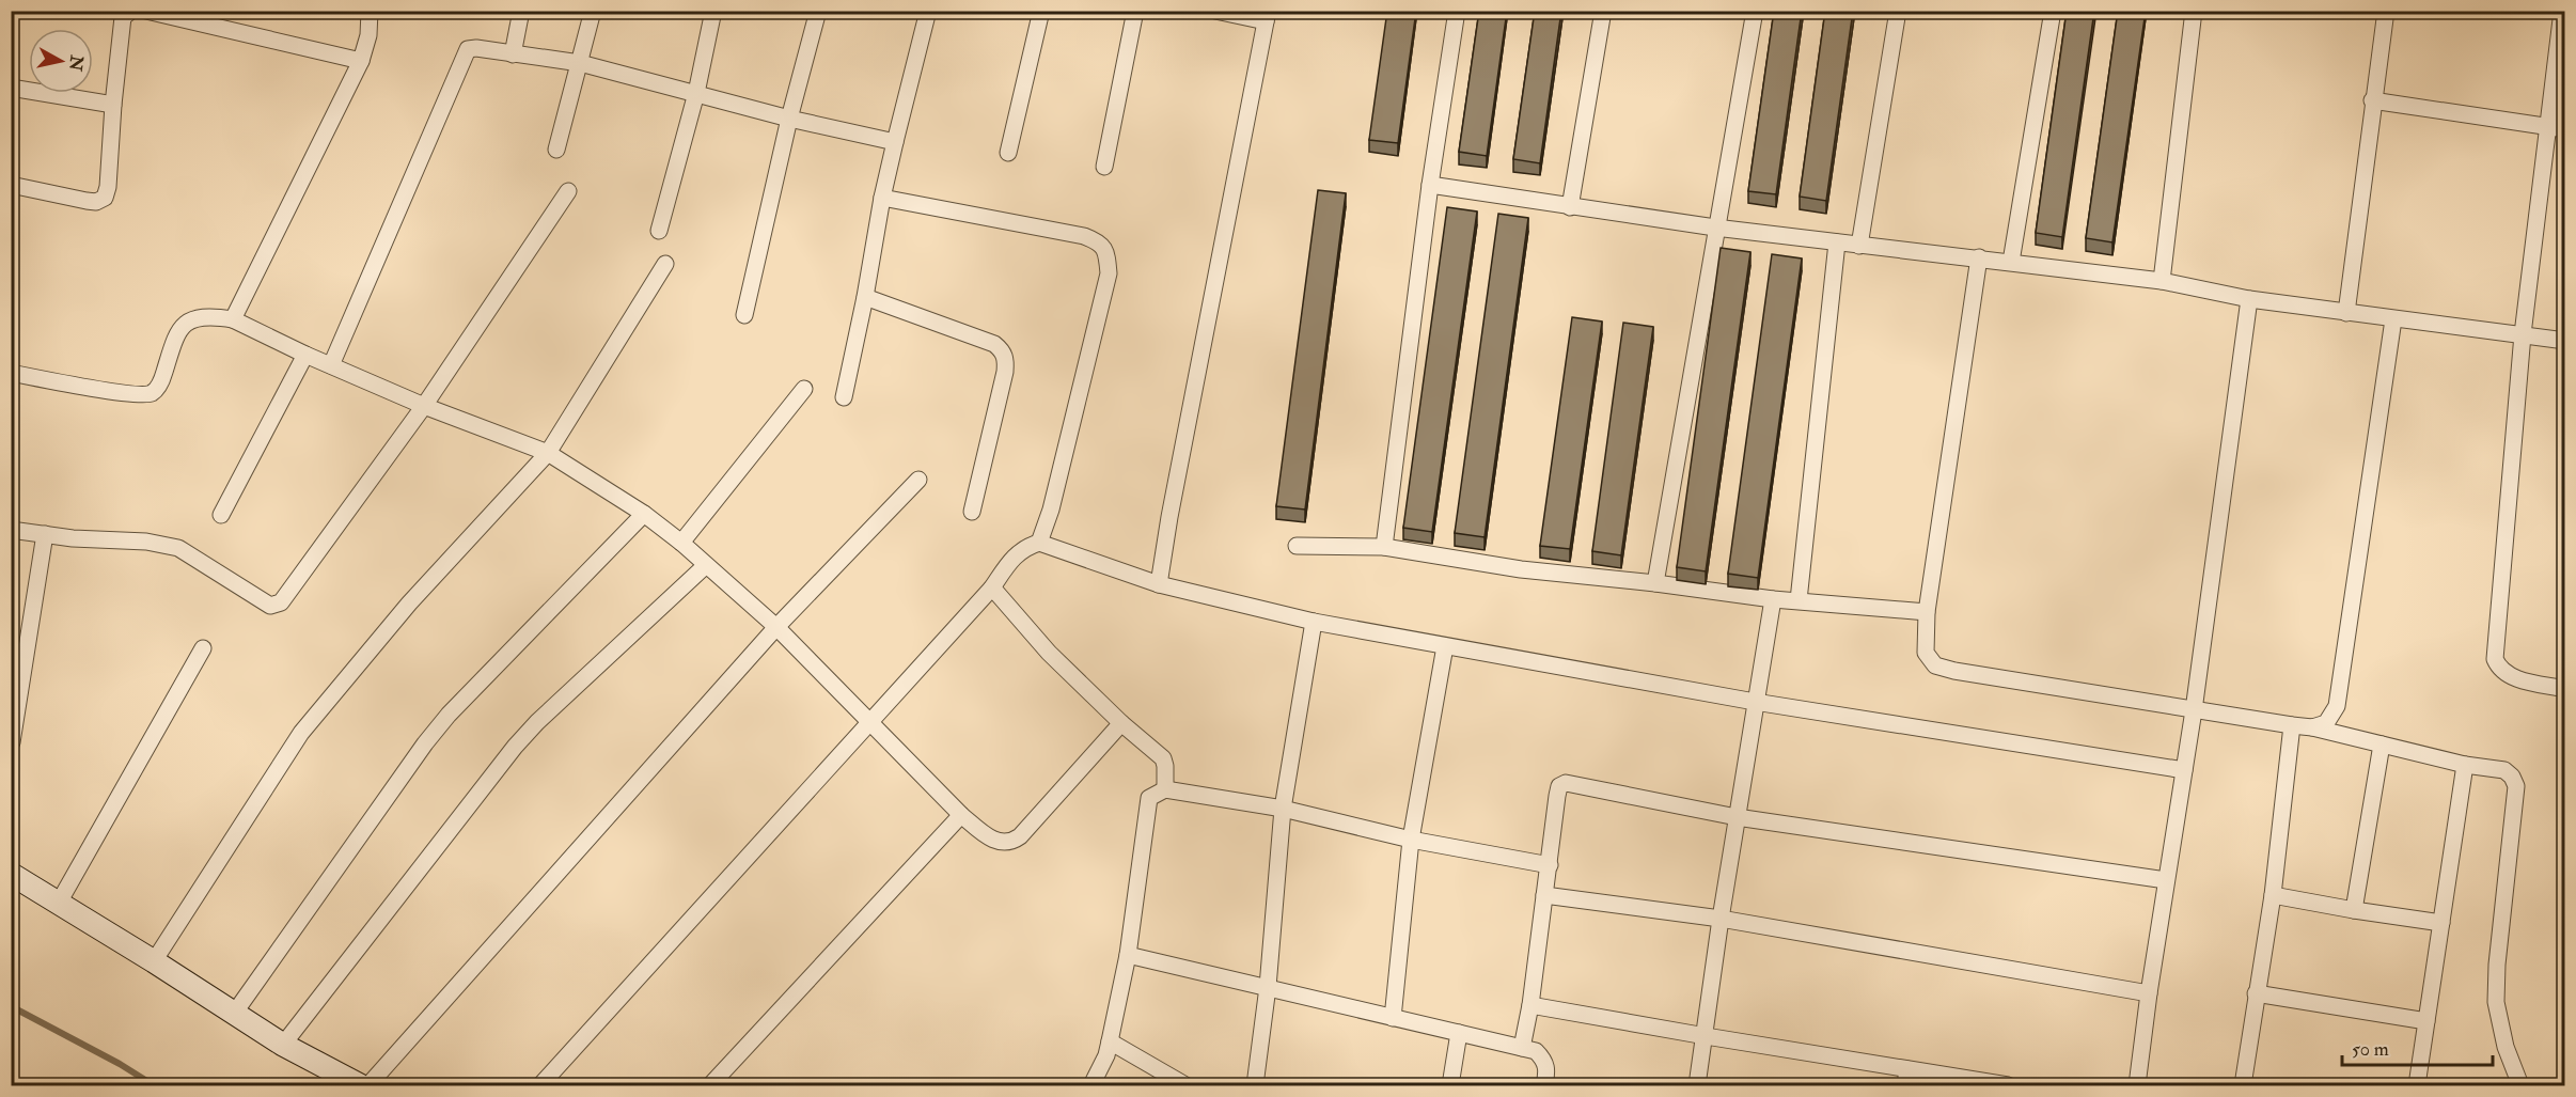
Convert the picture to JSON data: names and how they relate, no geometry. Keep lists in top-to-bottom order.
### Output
{
  "scale_bar": "50 m",
  "north": "right"
}
